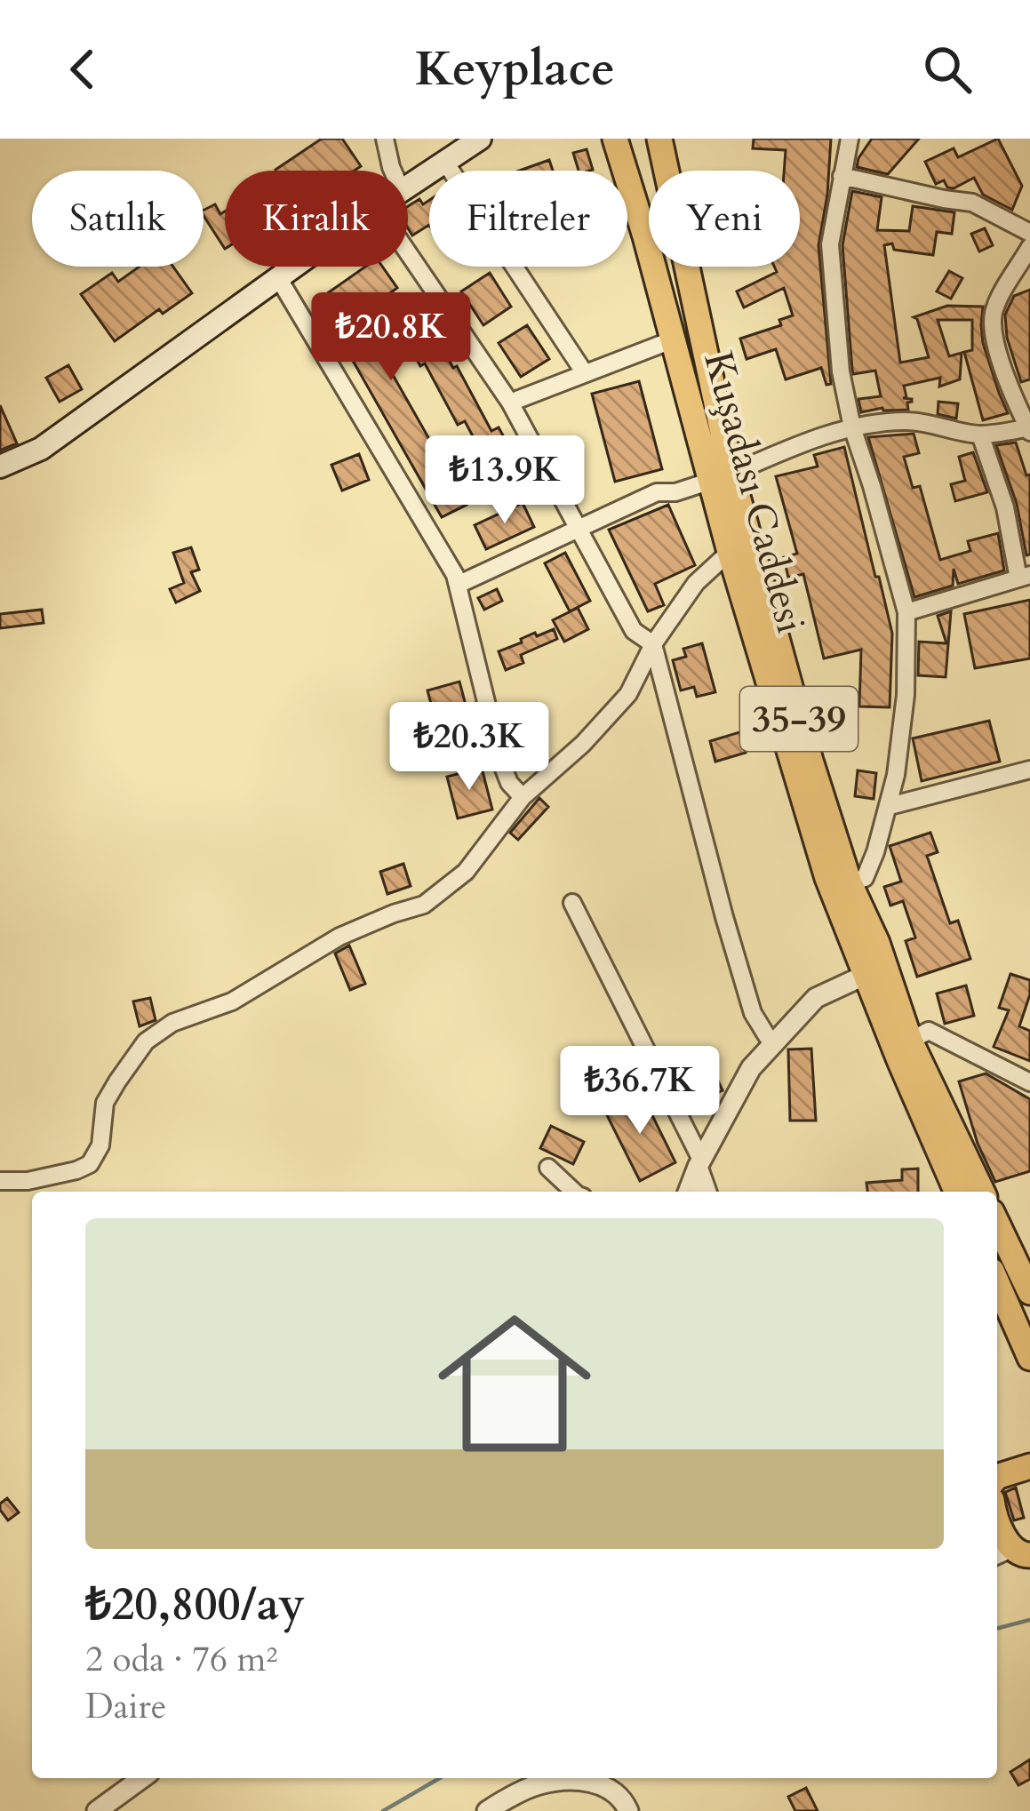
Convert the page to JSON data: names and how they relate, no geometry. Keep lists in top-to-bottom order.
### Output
{
  "streets": {
    "main road": ["Kuşadası Caddesi", "35-39"]
  },
  "page": {
    "header": "Keyplace",
    "chip": [
      "Satılık",
      "Kiralık",
      "Filtreler",
      "Yeni"
    ],
    "price": [
      "₺20.8K",
      "₺13.9K",
      "₺20.3K",
      "₺36.7K"
    ],
    "list": [
      {
        "name": "₺20,800/ay",
        "note": "2 oda · 76 m² · Daire"
      }
    ]
  }
}
